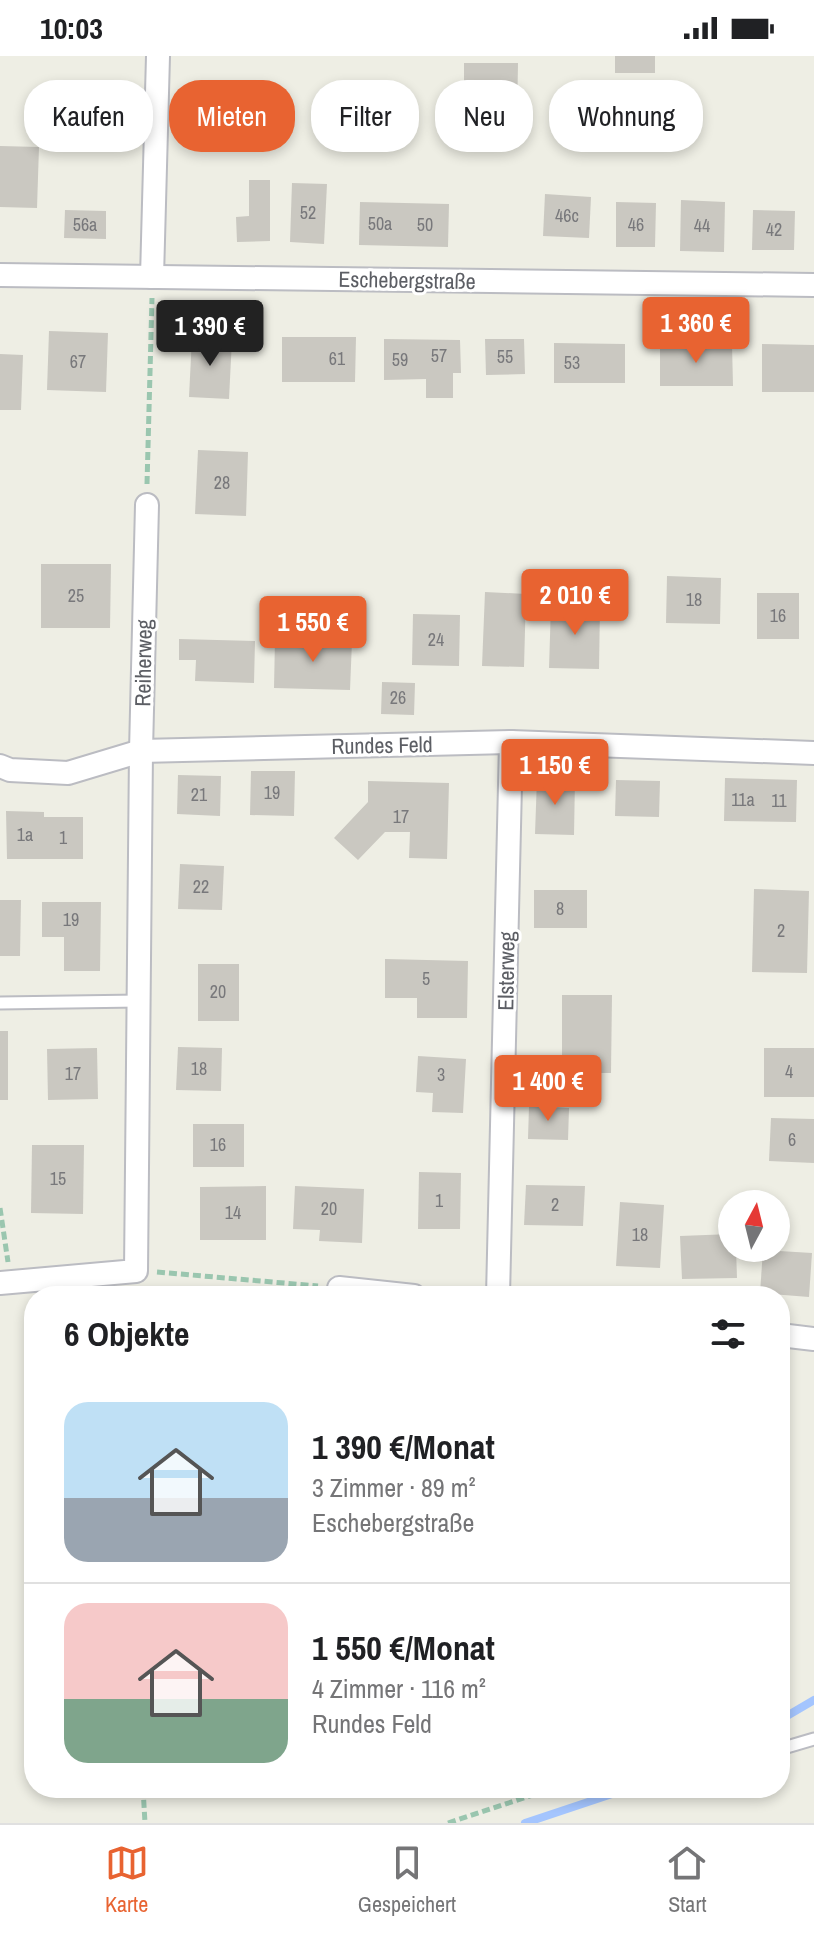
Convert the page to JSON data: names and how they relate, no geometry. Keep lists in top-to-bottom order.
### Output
{
  "streets": {
    "street": [
      "Eschebergstraße",
      "Reiherweg",
      "Rundes Feld",
      "Elsterweg"
    ]
  },
  "crossings": [
    ["Reiherweg", "Rundes Feld"],
    ["Rundes Feld", "Elsterweg"]
  ],
  "house_numbers": [
    "52",
    "46c",
    "50a",
    "56a",
    "50",
    "46",
    "44",
    "42",
    "57",
    "55",
    "61",
    "59",
    "67",
    "53",
    "28",
    "25",
    "18",
    "16",
    "24",
    "26",
    "19",
    "21",
    "11a",
    "11",
    "17",
    "1a",
    "1",
    "22",
    "8",
    "19",
    "2",
    "5",
    "20",
    "18",
    "4",
    "17",
    "3",
    "6",
    "16",
    "15",
    "1",
    "2",
    "20",
    "14",
    "18"
  ],
  "north": "top",
  "page": {
    "status": "10:03",
    "chip": [
      "Kaufen",
      "Mieten",
      "Filter",
      "Neu",
      "Wohnung"
    ],
    "price": [
      "1 360 €",
      "1 390 €",
      "2 010 €",
      "1 550 €",
      "1 150 €",
      "1 400 €"
    ],
    "heading": "6 Objekte",
    "list": [
      {
        "name": "1 390 €/Monat",
        "note": "3 Zimmer · 89 m² · Eschebergstraße"
      },
      {
        "name": "1 550 €/Monat",
        "note": "4 Zimmer · 116 m² · Rundes Feld"
      }
    ],
    "tabs": ["Karte", "Gespeichert", "Start"]
  }
}
